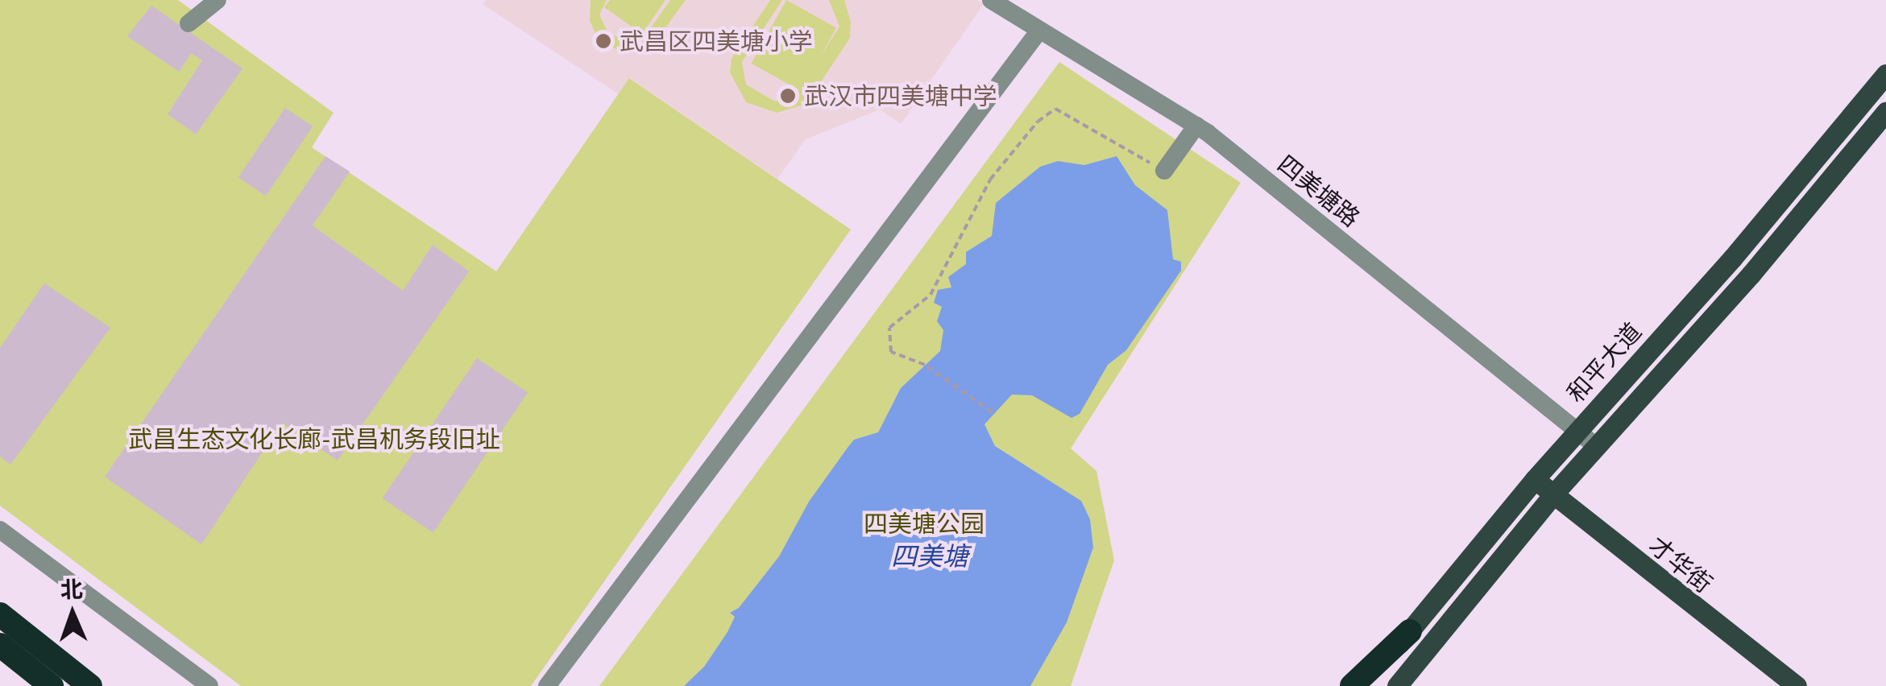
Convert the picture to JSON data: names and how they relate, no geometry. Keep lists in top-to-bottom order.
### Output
{
  "streets": {
    "main road": ["和平大道", "才华街"],
    "street": ["四美塘路"]
  },
  "crossings": [
    ["四美塘路", "和平大道"],
    ["和平大道", "才华街"]
  ],
  "water": ["四美塘"],
  "parks": ["武昌生态文化长廊-武昌机务段旧址", "四美塘公园"],
  "places": ["武昌区四美塘小学", "武汉市四美塘中学"],
  "north": "top"
}
